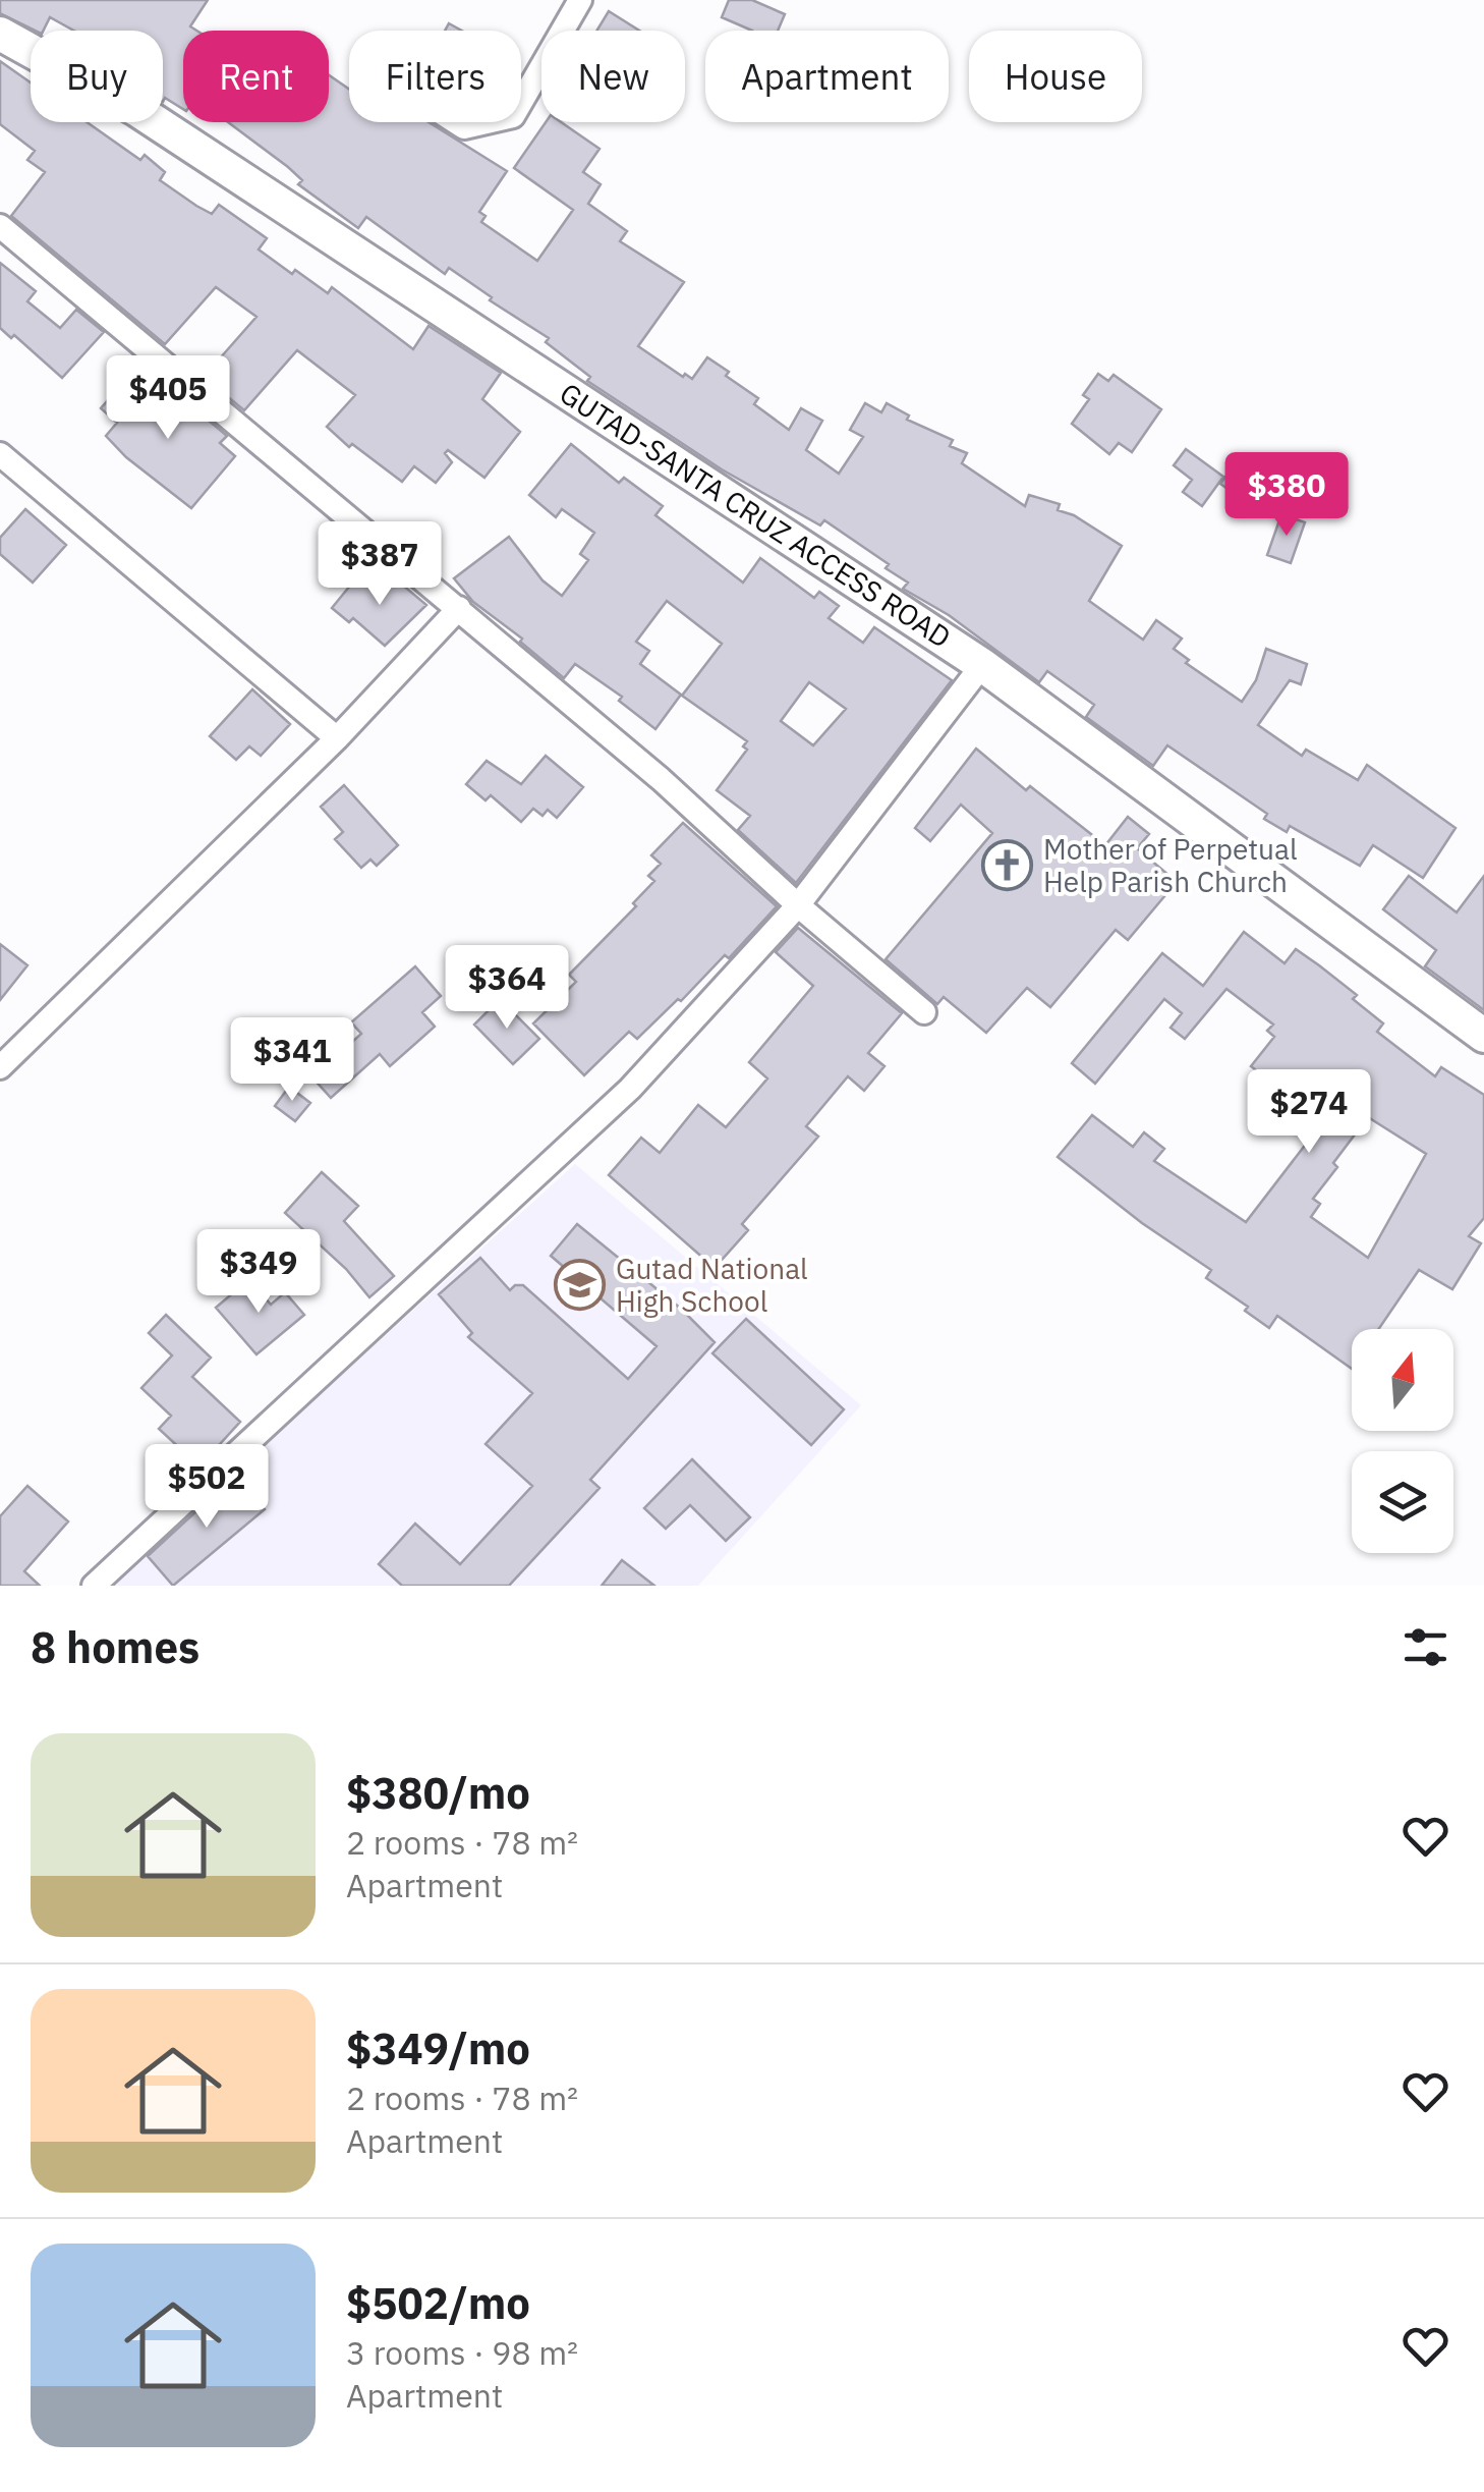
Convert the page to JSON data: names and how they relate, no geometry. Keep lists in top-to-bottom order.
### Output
{
  "streets": {
    "main road": ["GUTAD-SANTA CRUZ ACCESS ROAD"]
  },
  "places": {
    "church": ["Mother of Perpetual Help Parish Church"],
    "school or university": ["Gutad National High School"]
  },
  "north": "top",
  "page": {
    "chip": [
      "Buy",
      "Rent",
      "Filters",
      "New",
      "Apartment",
      "House"
    ],
    "price": [
      "$405",
      "$380",
      "$387",
      "$364",
      "$341",
      "$274",
      "$349",
      "$502"
    ],
    "heading": "8 homes",
    "list": [
      {
        "name": "$380/mo",
        "note": "2 rooms · 78 m² · Apartment"
      },
      {
        "name": "$349/mo",
        "note": "2 rooms · 78 m² · Apartment"
      },
      {
        "name": "$502/mo",
        "note": "3 rooms · 98 m² · Apartment"
      }
    ]
  }
}
